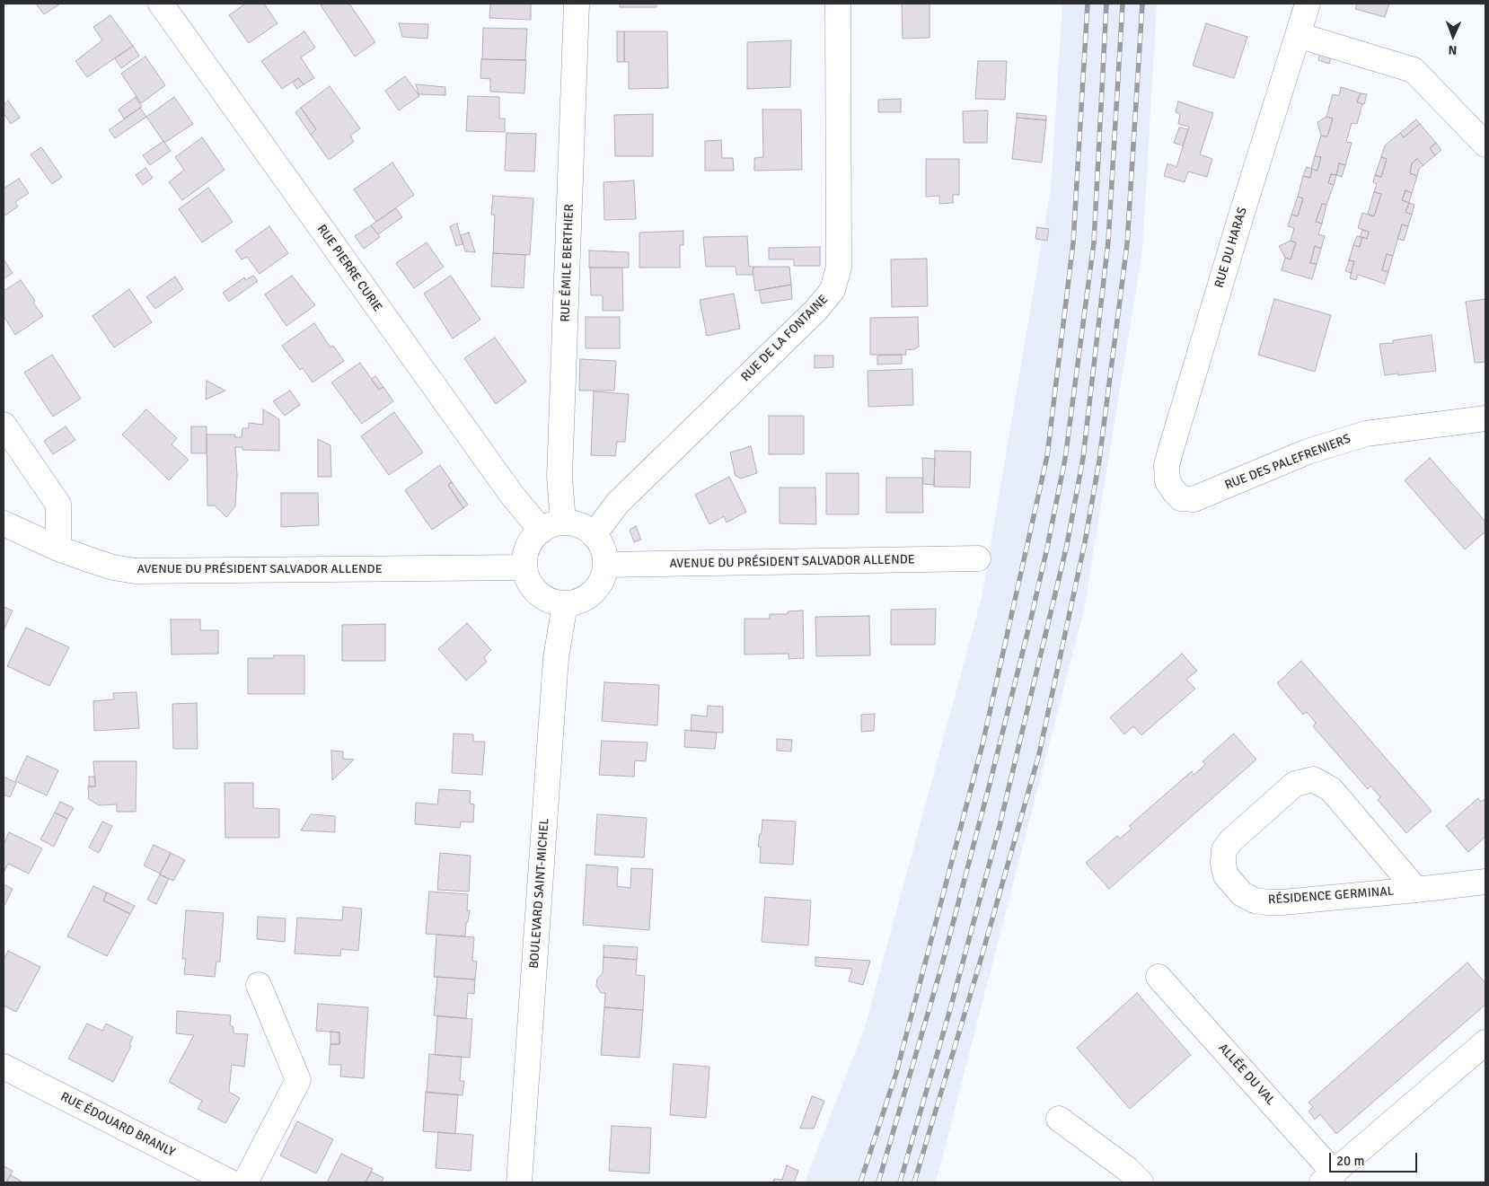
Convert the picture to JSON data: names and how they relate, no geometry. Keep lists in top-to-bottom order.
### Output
{
  "streets": {
    "street": [
      "RUE DU HARAS",
      "RUE ÉMILE BERTHIER",
      "RUE PIERRE CURIE",
      "RUE DE LA FONTAINE",
      "RUE DES PALEFRENIERS",
      "AVENUE DU PRÉSIDENT SALVADOR ALLENDE",
      "BOULEVARD SAINT-MICHEL",
      "RÉSIDENCE GERMINAL",
      "ALLÉE DU VAL",
      "RUE ÉDOUARD BRANLY"
    ]
  },
  "crossings": [
    ["RUE DU HARAS", "RUE DES PALEFRENIERS"],
    ["RUE ÉMILE BERTHIER", "RUE PIERRE CURIE"],
    ["RUE ÉMILE BERTHIER", "RUE DE LA FONTAINE"],
    ["RUE ÉMILE BERTHIER", "AVENUE DU PRÉSIDENT SALVADOR ALLENDE"],
    ["RUE ÉMILE BERTHIER", "BOULEVARD SAINT-MICHEL"],
    ["RUE PIERRE CURIE", "RUE DE LA FONTAINE"],
    ["RUE PIERRE CURIE", "AVENUE DU PRÉSIDENT SALVADOR ALLENDE"],
    ["RUE PIERRE CURIE", "BOULEVARD SAINT-MICHEL"],
    ["RUE DE LA FONTAINE", "AVENUE DU PRÉSIDENT SALVADOR ALLENDE"],
    ["RUE DE LA FONTAINE", "BOULEVARD SAINT-MICHEL"],
    ["AVENUE DU PRÉSIDENT SALVADOR ALLENDE", "BOULEVARD SAINT-MICHEL"]
  ],
  "scale_bar": "20 m",
  "north": "bottom"
}
